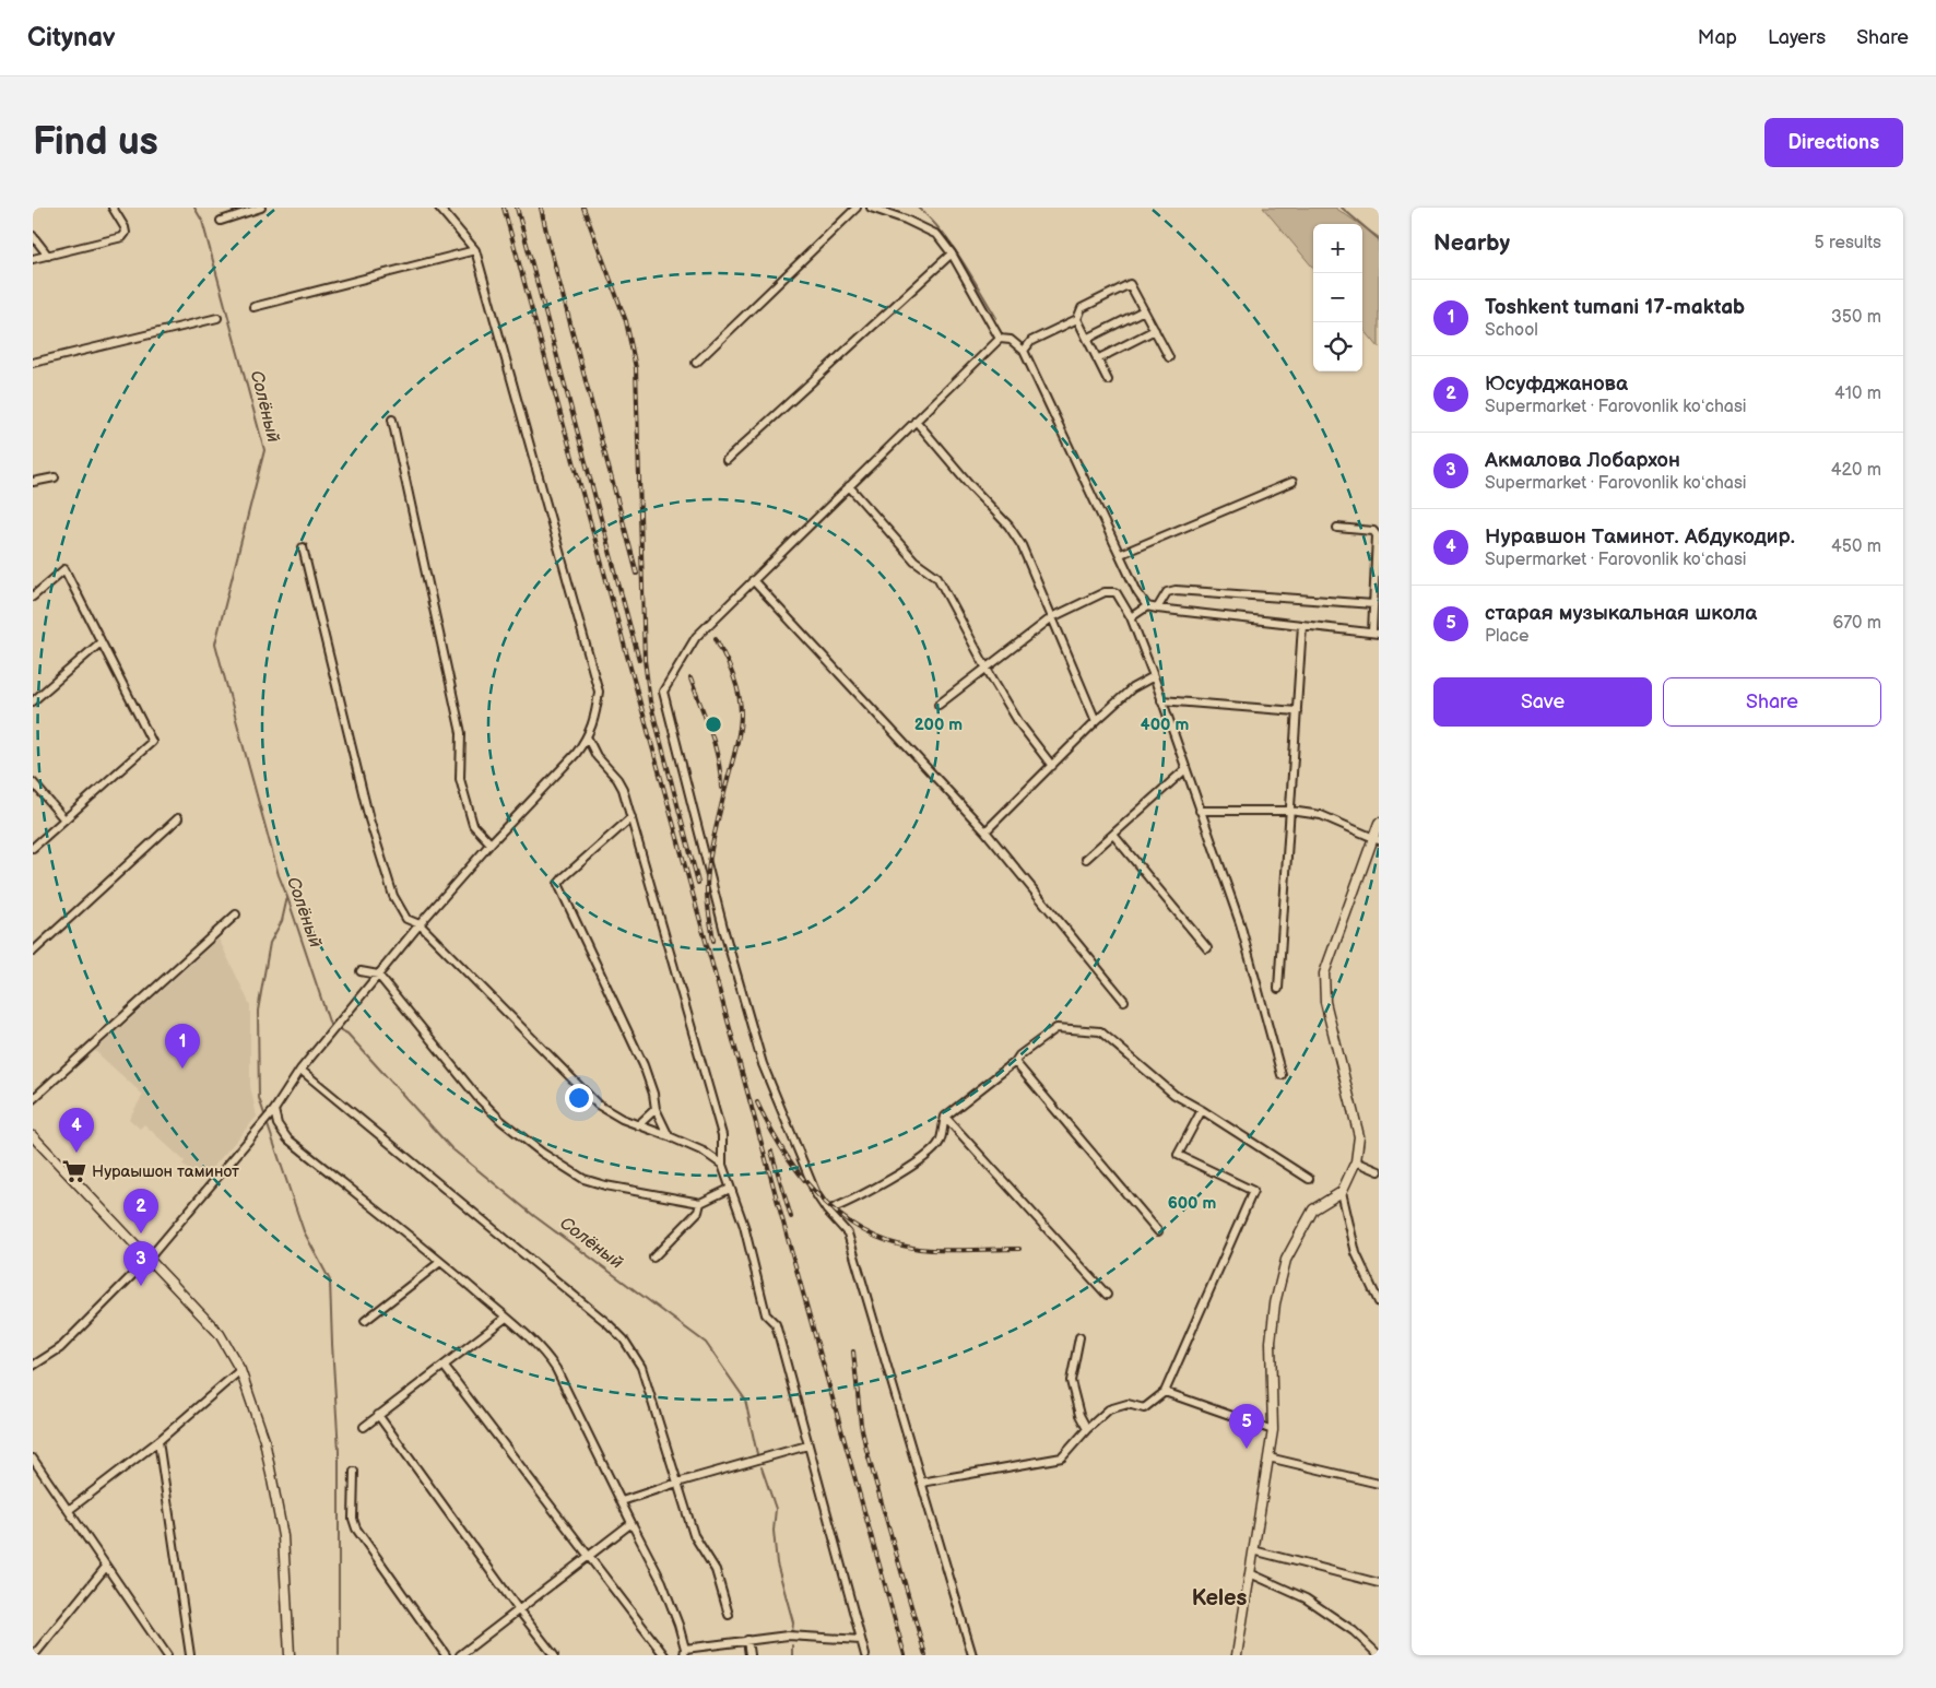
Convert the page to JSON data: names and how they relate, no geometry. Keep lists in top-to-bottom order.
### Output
{
  "districts": ["Keles"],
  "water": ["Солёный"],
  "places": {
    "supermarket": ["Нураышон таминот"]
  },
  "page": {
    "header": "Citynav",
    "nav": ["Map", "Layers", "Share"],
    "buttons": [
      "Directions",
      ["Save", "Share"]
    ],
    "title": "Find us",
    "heading": ["Nearby", "5 results"],
    "map_buttons": ["+", "−"],
    "list": [
      {
        "mark": "1",
        "name": "Toshkent tumani 17-maktab",
        "note": "School",
        "value": "350 m"
      },
      {
        "mark": "2",
        "name": "Юсуфджанова",
        "note": "Supermarket · Farovonlik koʻchasi",
        "value": "410 m"
      },
      {
        "mark": "3",
        "name": "Акмалова Лобархон",
        "note": "Supermarket · Farovonlik koʻchasi",
        "value": "420 m"
      },
      {
        "mark": "4",
        "name": "Нуравшон Таминот. Абдукодир.",
        "note": "Supermarket · Farovonlik koʻchasi",
        "value": "450 m"
      },
      {
        "mark": "5",
        "name": "старая музыкальная школа",
        "note": "Place",
        "value": "670 m"
      }
    ],
    "pins": [
      "1",
      "4",
      "2",
      "3",
      "5"
    ]
  },
  "rings": ["200 m", "400 m", "600 m"]
}
